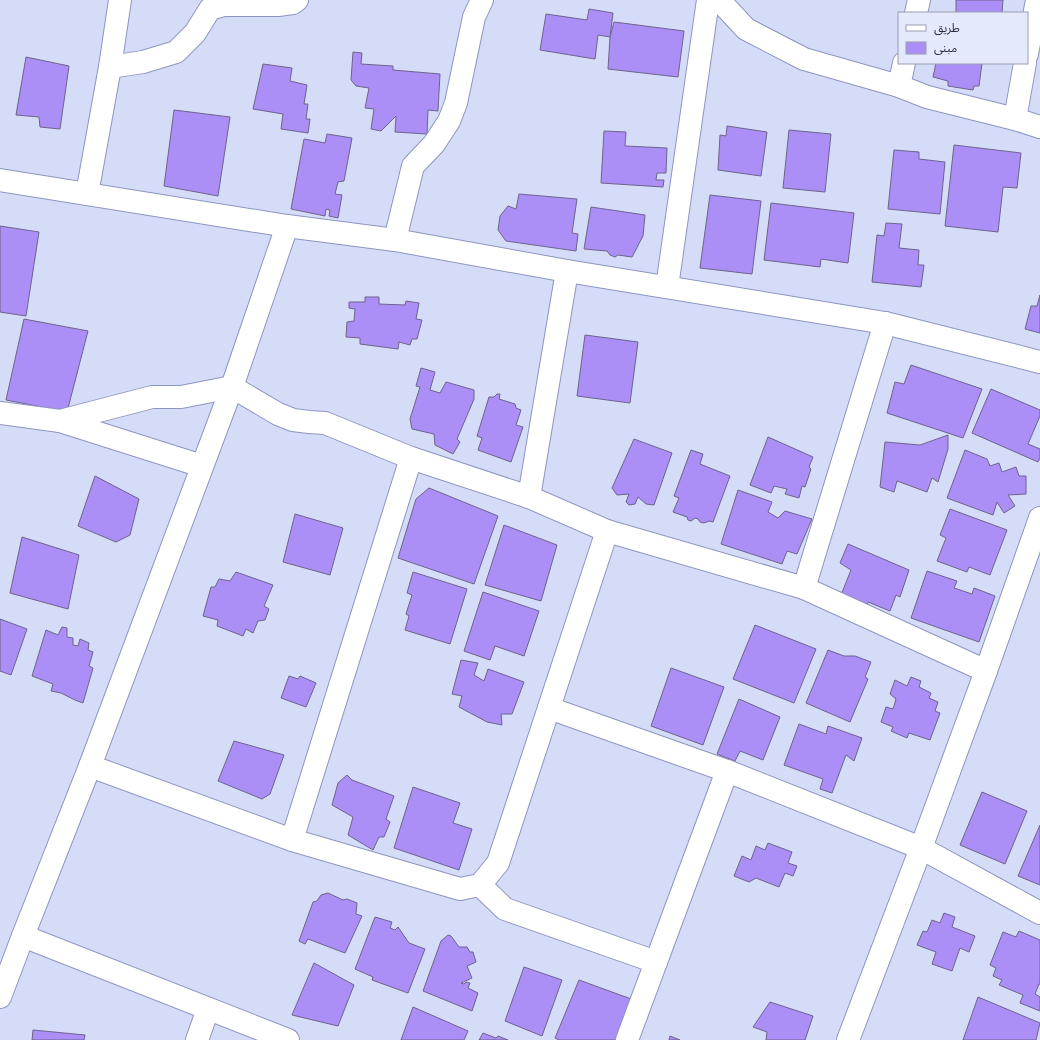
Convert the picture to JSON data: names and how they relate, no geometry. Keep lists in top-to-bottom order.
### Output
{
  "legend": ["طريق", "مبنى"]
}
